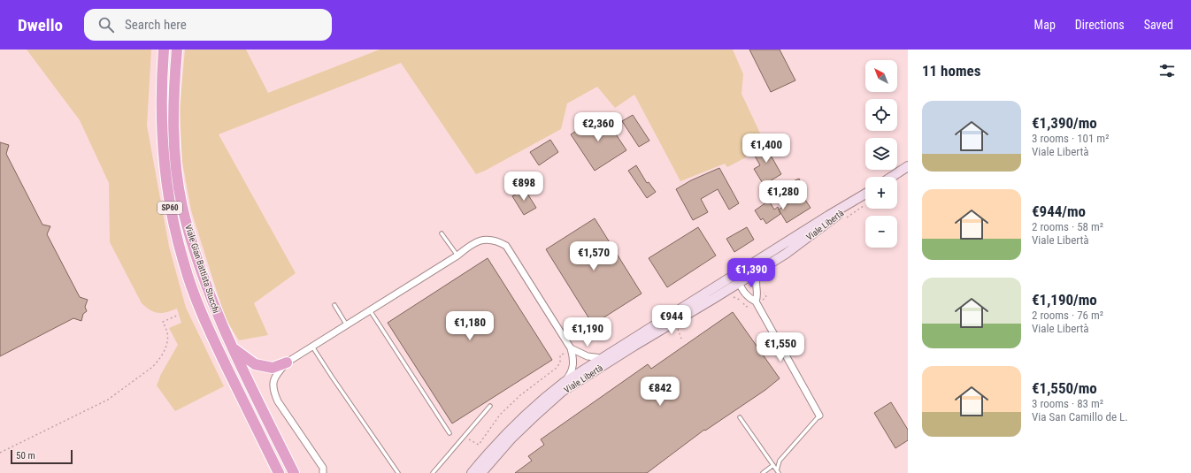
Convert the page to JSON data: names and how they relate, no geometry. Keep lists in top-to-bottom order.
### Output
{
  "streets": {
    "highway": ["SP60", "Viale Gian Battista Stucchi"],
    "main road": ["Viale Libertà"]
  },
  "scale_bar": "50 m",
  "north": "top left",
  "page": {
    "header": "Dwello",
    "search": "Search here",
    "nav": ["Map", "Directions", "Saved"],
    "heading": "11 homes",
    "map_buttons": ["+", "−"],
    "list": [
      {
        "name": "€1,390/mo",
        "note": "3 rooms · 101 m² · Viale Libertà"
      },
      {
        "name": "€944/mo",
        "note": "2 rooms · 58 m² · Viale Libertà"
      },
      {
        "name": "€1,190/mo",
        "note": "2 rooms · 76 m² · Viale Libertà"
      },
      {
        "name": "€1,550/mo",
        "note": "3 rooms · 83 m² · Via San Camillo de L."
      }
    ],
    "price": [
      "€2,360",
      "€1,400",
      "€898",
      "€1,280",
      "€1,570",
      "€1,390",
      "€944",
      "€1,180",
      "€1,190",
      "€1,550",
      "€842"
    ],
    "scale": "50 m"
  }
}
